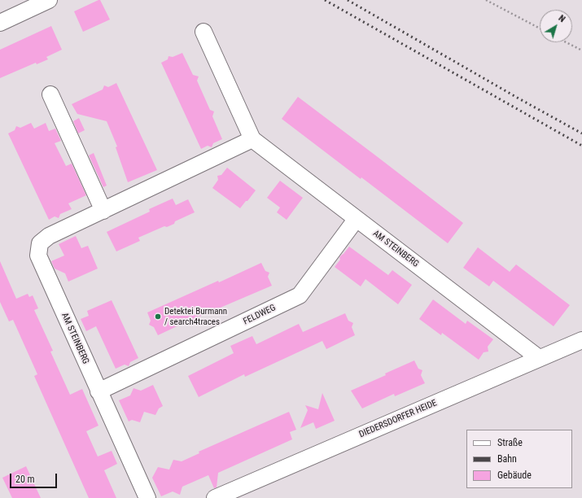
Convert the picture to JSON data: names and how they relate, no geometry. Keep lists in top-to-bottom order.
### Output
{
  "streets": {
    "street": ["AM STEINBERG", "FELDWEG", "DIEDERSDORFER HEIDE"]
  },
  "crossings": [
    ["AM STEINBERG", "FELDWEG"],
    ["AM STEINBERG", "DIEDERSDORFER HEIDE"]
  ],
  "places": ["Detektei Burmann / search4traces"],
  "legend": ["Straße", "Bahn", "Gebäude"],
  "scale_bar": "20 m",
  "north": "top right"
}
